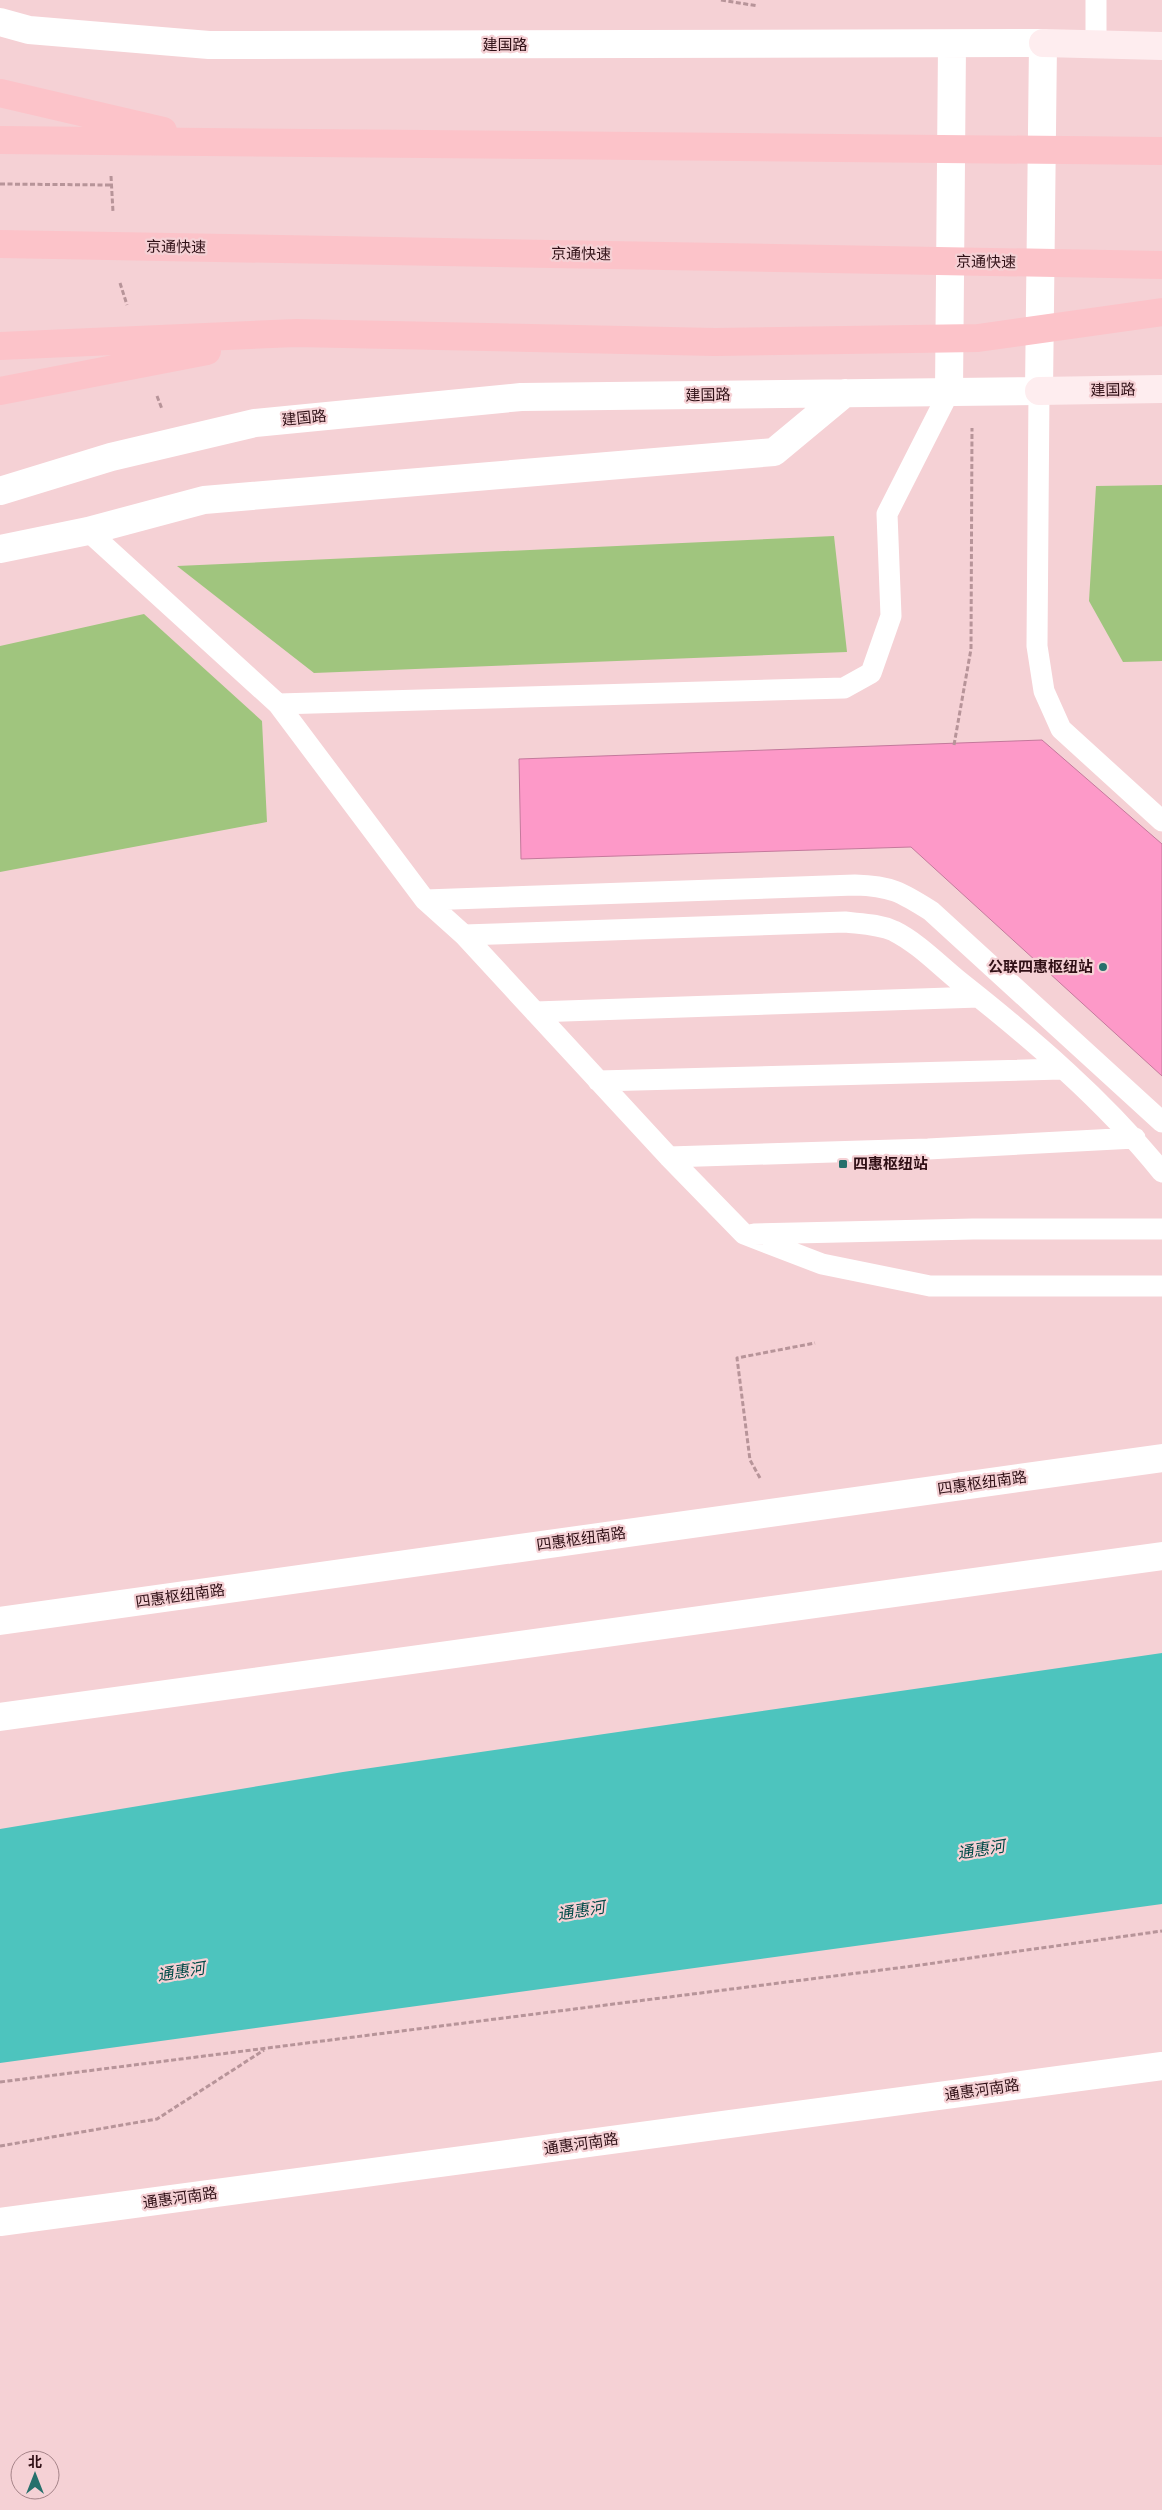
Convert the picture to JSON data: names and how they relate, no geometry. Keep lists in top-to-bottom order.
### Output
{
  "streets": {
    "highway": ["京通快速"],
    "main road": ["建国路"],
    "street": ["四惠枢纽南路", "通惠河南路"]
  },
  "water": ["通惠河"],
  "places": {
    "other": ["公联四惠枢纽站"],
    "transit": ["四惠枢纽站"]
  },
  "north": "top"
}
